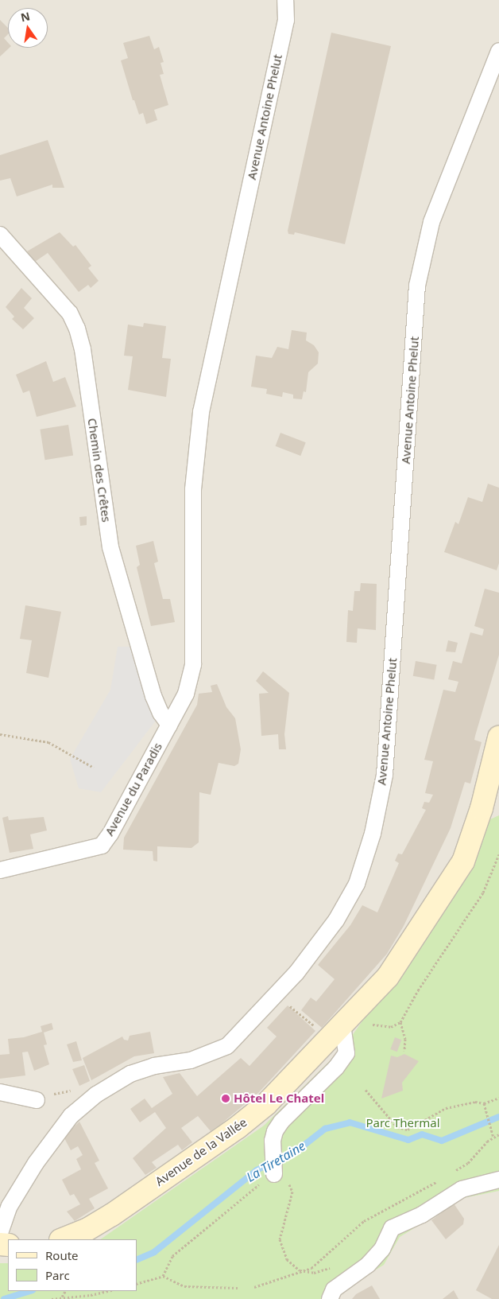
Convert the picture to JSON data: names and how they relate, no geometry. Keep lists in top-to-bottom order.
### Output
{
  "streets": {
    "main road": ["Avenue de la Vallée"],
    "street": ["Avenue Antoine Phelut", "Chemin des Crêtes", "Avenue du Paradis"]
  },
  "crossings": [
    ["Avenue Antoine Phelut", "Chemin des Crêtes"],
    ["Avenue Antoine Phelut", "Avenue du Paradis"],
    ["Chemin des Crêtes", "Avenue du Paradis"]
  ],
  "water": ["La Tiretaine"],
  "parks": ["Parc Thermal"],
  "places": ["Hôtel Le Chatel"],
  "legend": ["Route", "Parc"],
  "north": "top"
}
